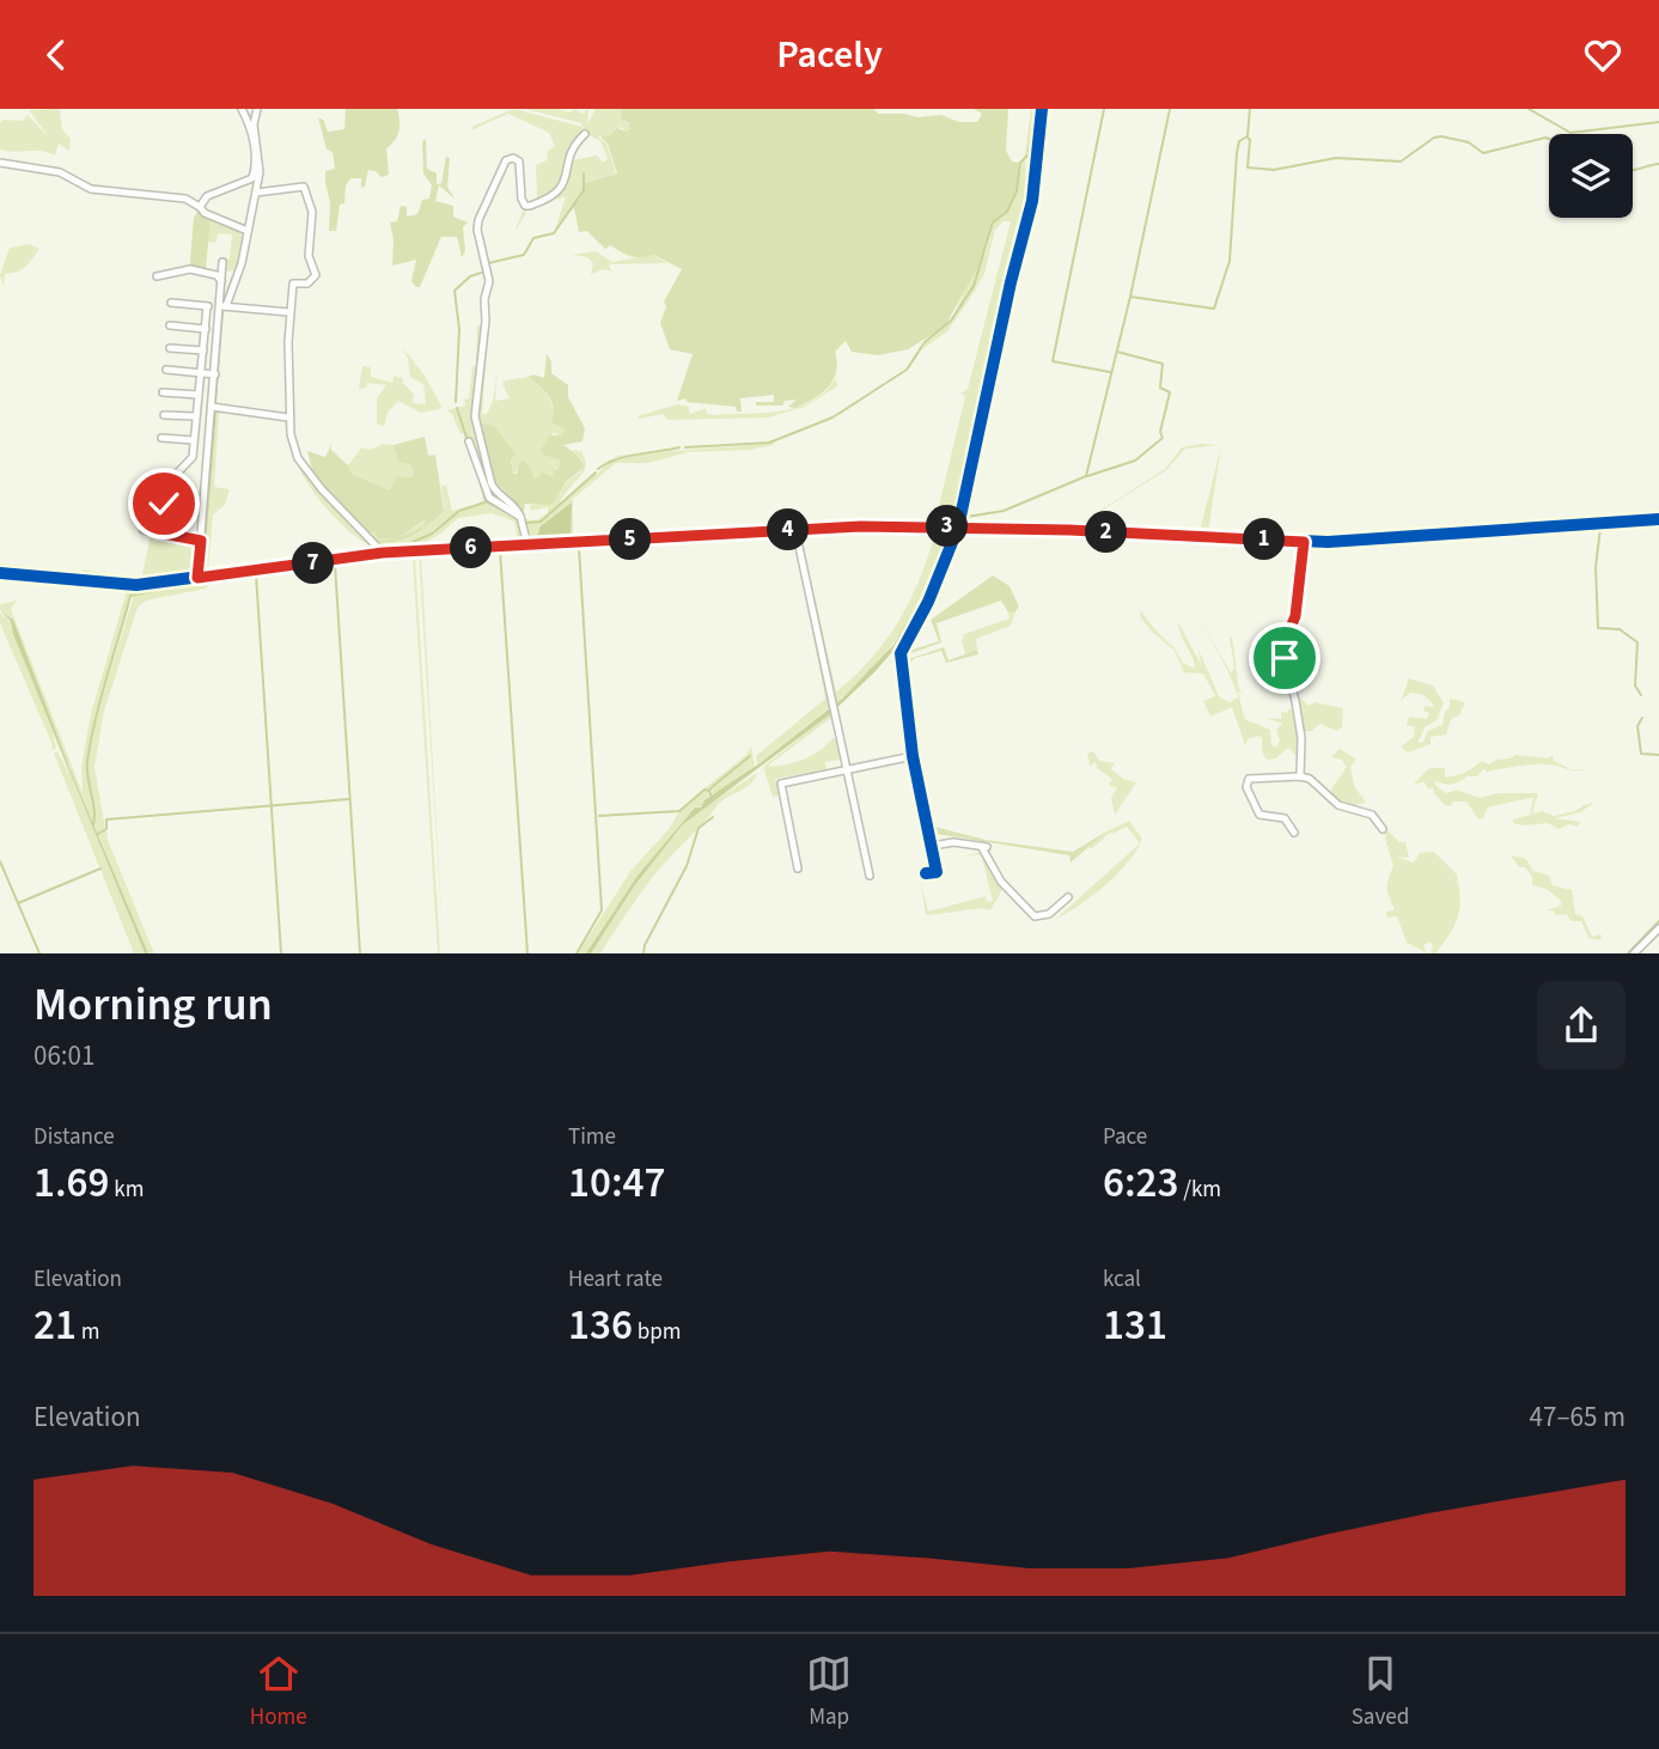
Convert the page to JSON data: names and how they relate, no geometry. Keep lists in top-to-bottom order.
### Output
{
  "page": {
    "header": "Pacely",
    "pins": [
      "3",
      "4",
      "2",
      "1",
      "5",
      "6",
      "7"
    ],
    "heading": ["Morning run", "06:01"],
    "stats": [
      ["Distance", "1.69 km"],
      ["Time", "10:47"],
      ["Pace", "6:23 /km"],
      ["Elevation", "21 m"],
      ["Heart rate", "136 bpm"],
      ["kcal", "131"]
    ],
    "chart": ["Elevation", "47–65 m"],
    "tabs": ["Home", "Map", "Saved"]
  }
}
